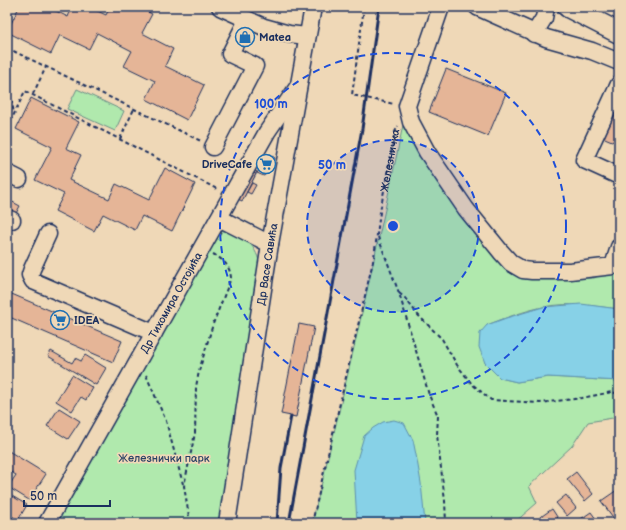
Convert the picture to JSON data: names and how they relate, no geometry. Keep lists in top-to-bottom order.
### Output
{
  "streets": {
    "street": ["Др Васе Савића", "Др Тихомира Остојића"],
    "path": ["Железничка"]
  },
  "crossings": [
    ["Др Васе Савића", "Др Тихомира Остојића"]
  ],
  "parks": ["Железнички парк"],
  "places": {
    "shop": ["Matea"],
    "supermarket": ["DriveCafe", "IDEA"]
  },
  "scale_bar": "50 m",
  "rings": ["100 m", "50 m"]
}
